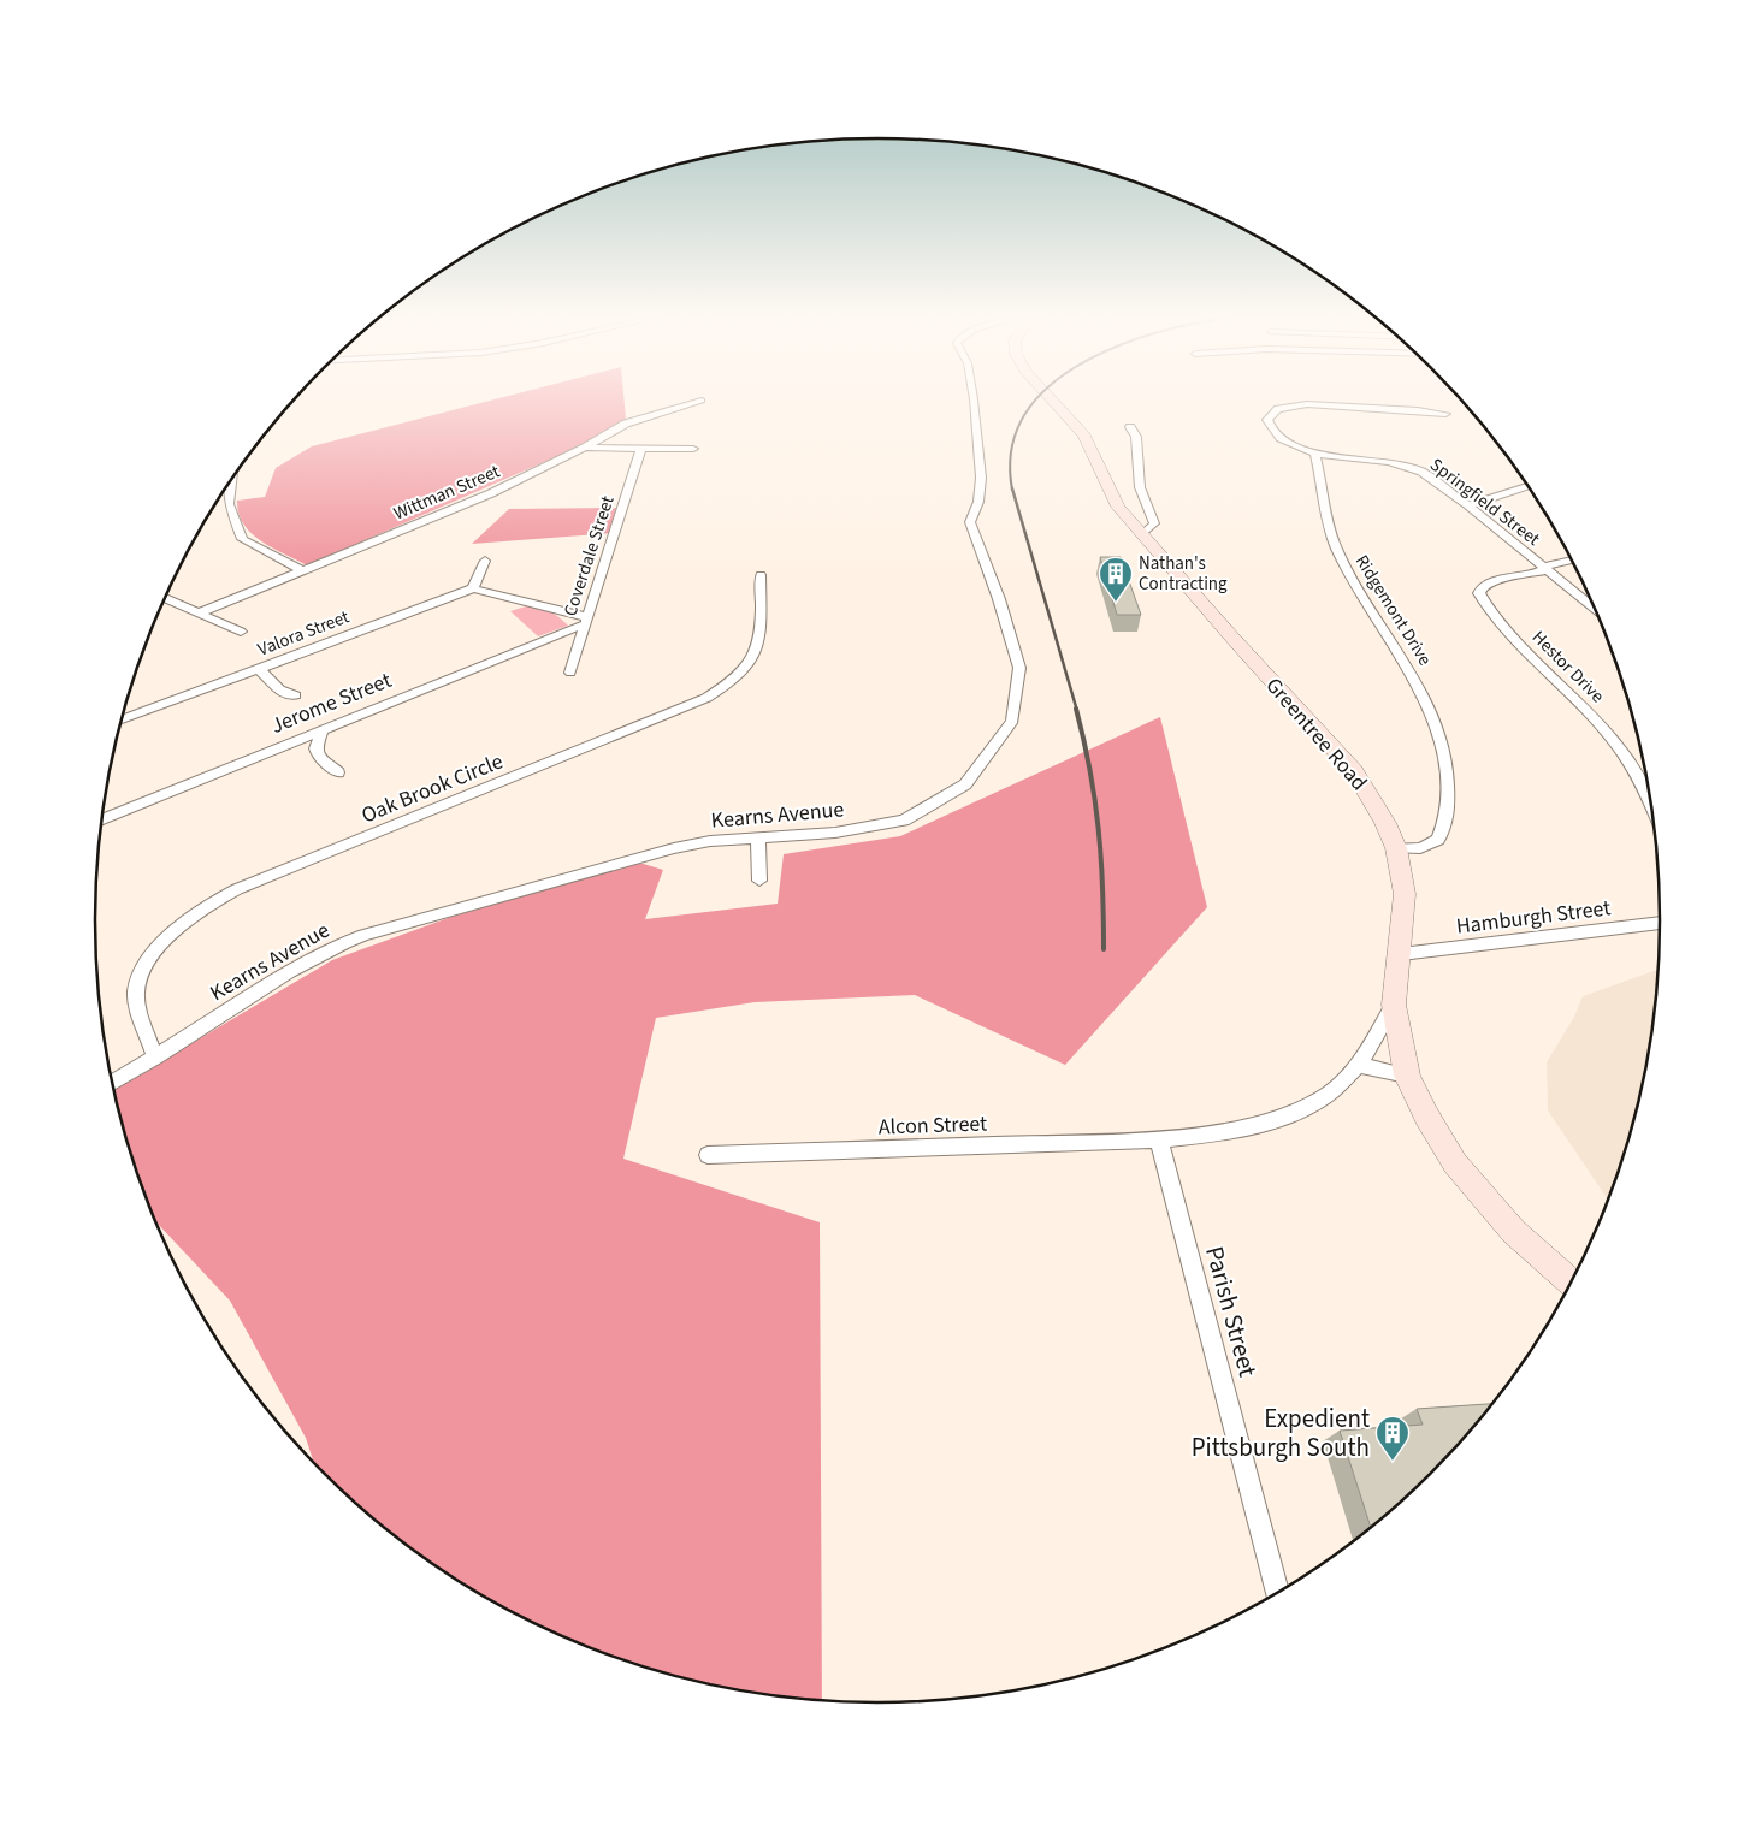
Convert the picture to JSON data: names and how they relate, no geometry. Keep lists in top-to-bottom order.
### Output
{
  "streets": {
    "main road": ["Greentree Road"],
    "street": [
      "Wittman Street",
      "Springfield Street",
      "Coverdale Street",
      "Ridgemont Drive",
      "Valora Street",
      "Hestor Drive",
      "Jerome Street",
      "Oak Brook Circle",
      "Kearns Avenue",
      "Hamburgh Street",
      "Alcon Street",
      "Parish Street"
    ]
  },
  "crossings": [
    ["Springfield Street", "Ridgemont Drive"],
    ["Springfield Street", "Hestor Drive"],
    ["Coverdale Street", "Jerome Street"],
    ["Ridgemont Drive", "Greentree Road"],
    ["Greentree Road", "Hamburgh Street"],
    ["Greentree Road", "Alcon Street"],
    ["Oak Brook Circle", "Kearns Avenue"],
    ["Alcon Street", "Parish Street"]
  ],
  "places": {
    "building": ["Nathan's Contracting", "Expedient Pittsburgh South"]
  }
}
